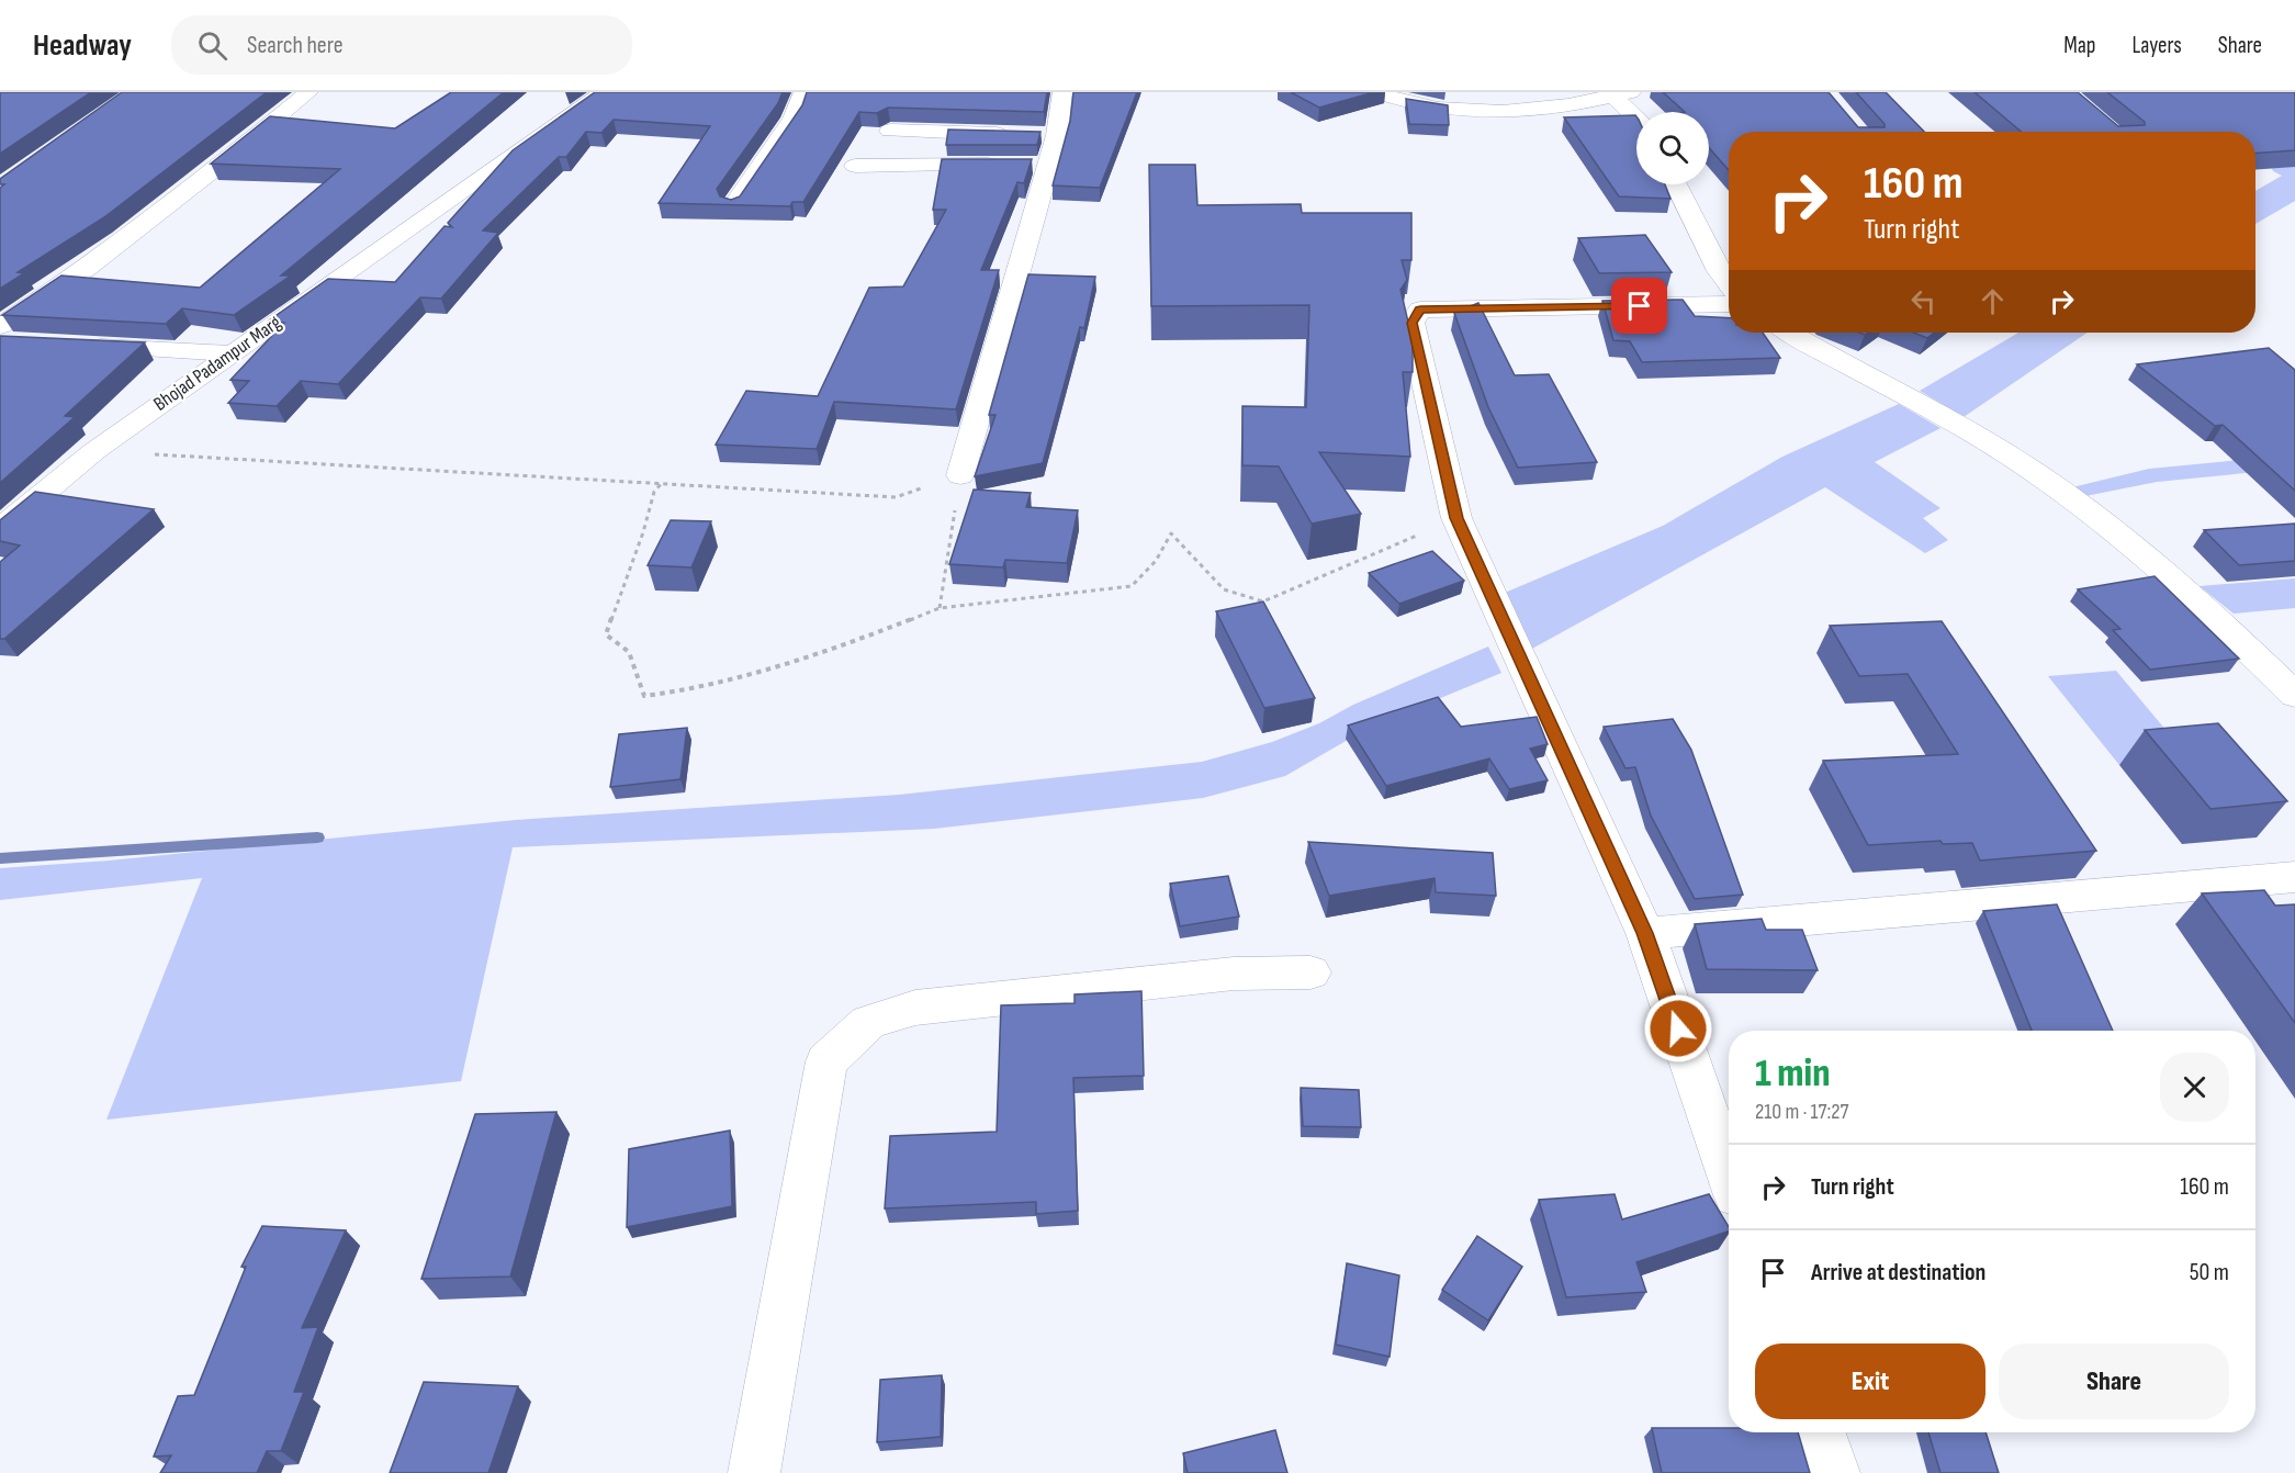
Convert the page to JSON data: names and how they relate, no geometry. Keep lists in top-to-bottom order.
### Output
{
  "streets": {
    "street": ["Bhojad Padampur Marg"]
  },
  "page": {
    "header": "Headway",
    "search": "Search here",
    "nav": ["Map", "Layers", "Share"],
    "turn": ["160 m", "Turn right"],
    "heading": ["1 min", "210 m · 17:27"],
    "list": [
      {
        "name": "Turn right",
        "value": "160 m"
      },
      {
        "name": "Arrive at destination",
        "value": "50 m"
      }
    ],
    "buttons": ["Exit", "Share"]
  }
}
